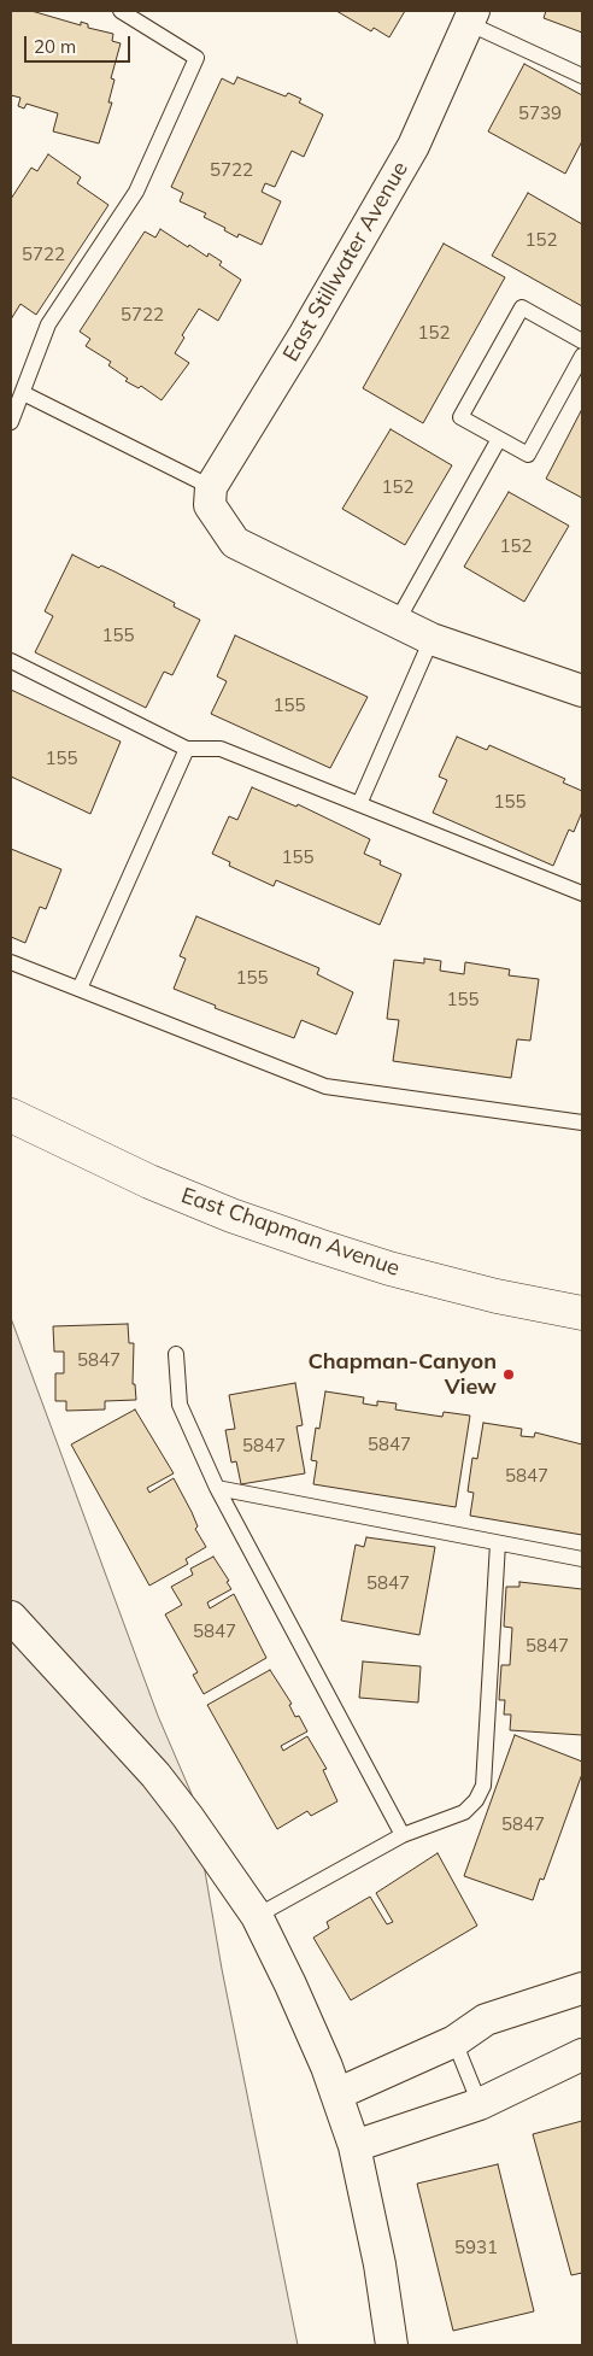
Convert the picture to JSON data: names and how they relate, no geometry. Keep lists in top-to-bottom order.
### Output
{
  "streets": {
    "main road": ["East Chapman Avenue"],
    "street": ["East Stillwater Avenue"]
  },
  "places": ["Chapman-Canyon View"],
  "house_numbers": [
    "5739",
    "5722",
    "152",
    "5722",
    "5722",
    "152",
    "152",
    "152",
    "155",
    "155",
    "155",
    "155",
    "155",
    "155",
    "155",
    "5847",
    "5847",
    "5847",
    "5847",
    "5847",
    "5847",
    "5847",
    "5847",
    "5931"
  ],
  "scale_bar": "20 m"
}
